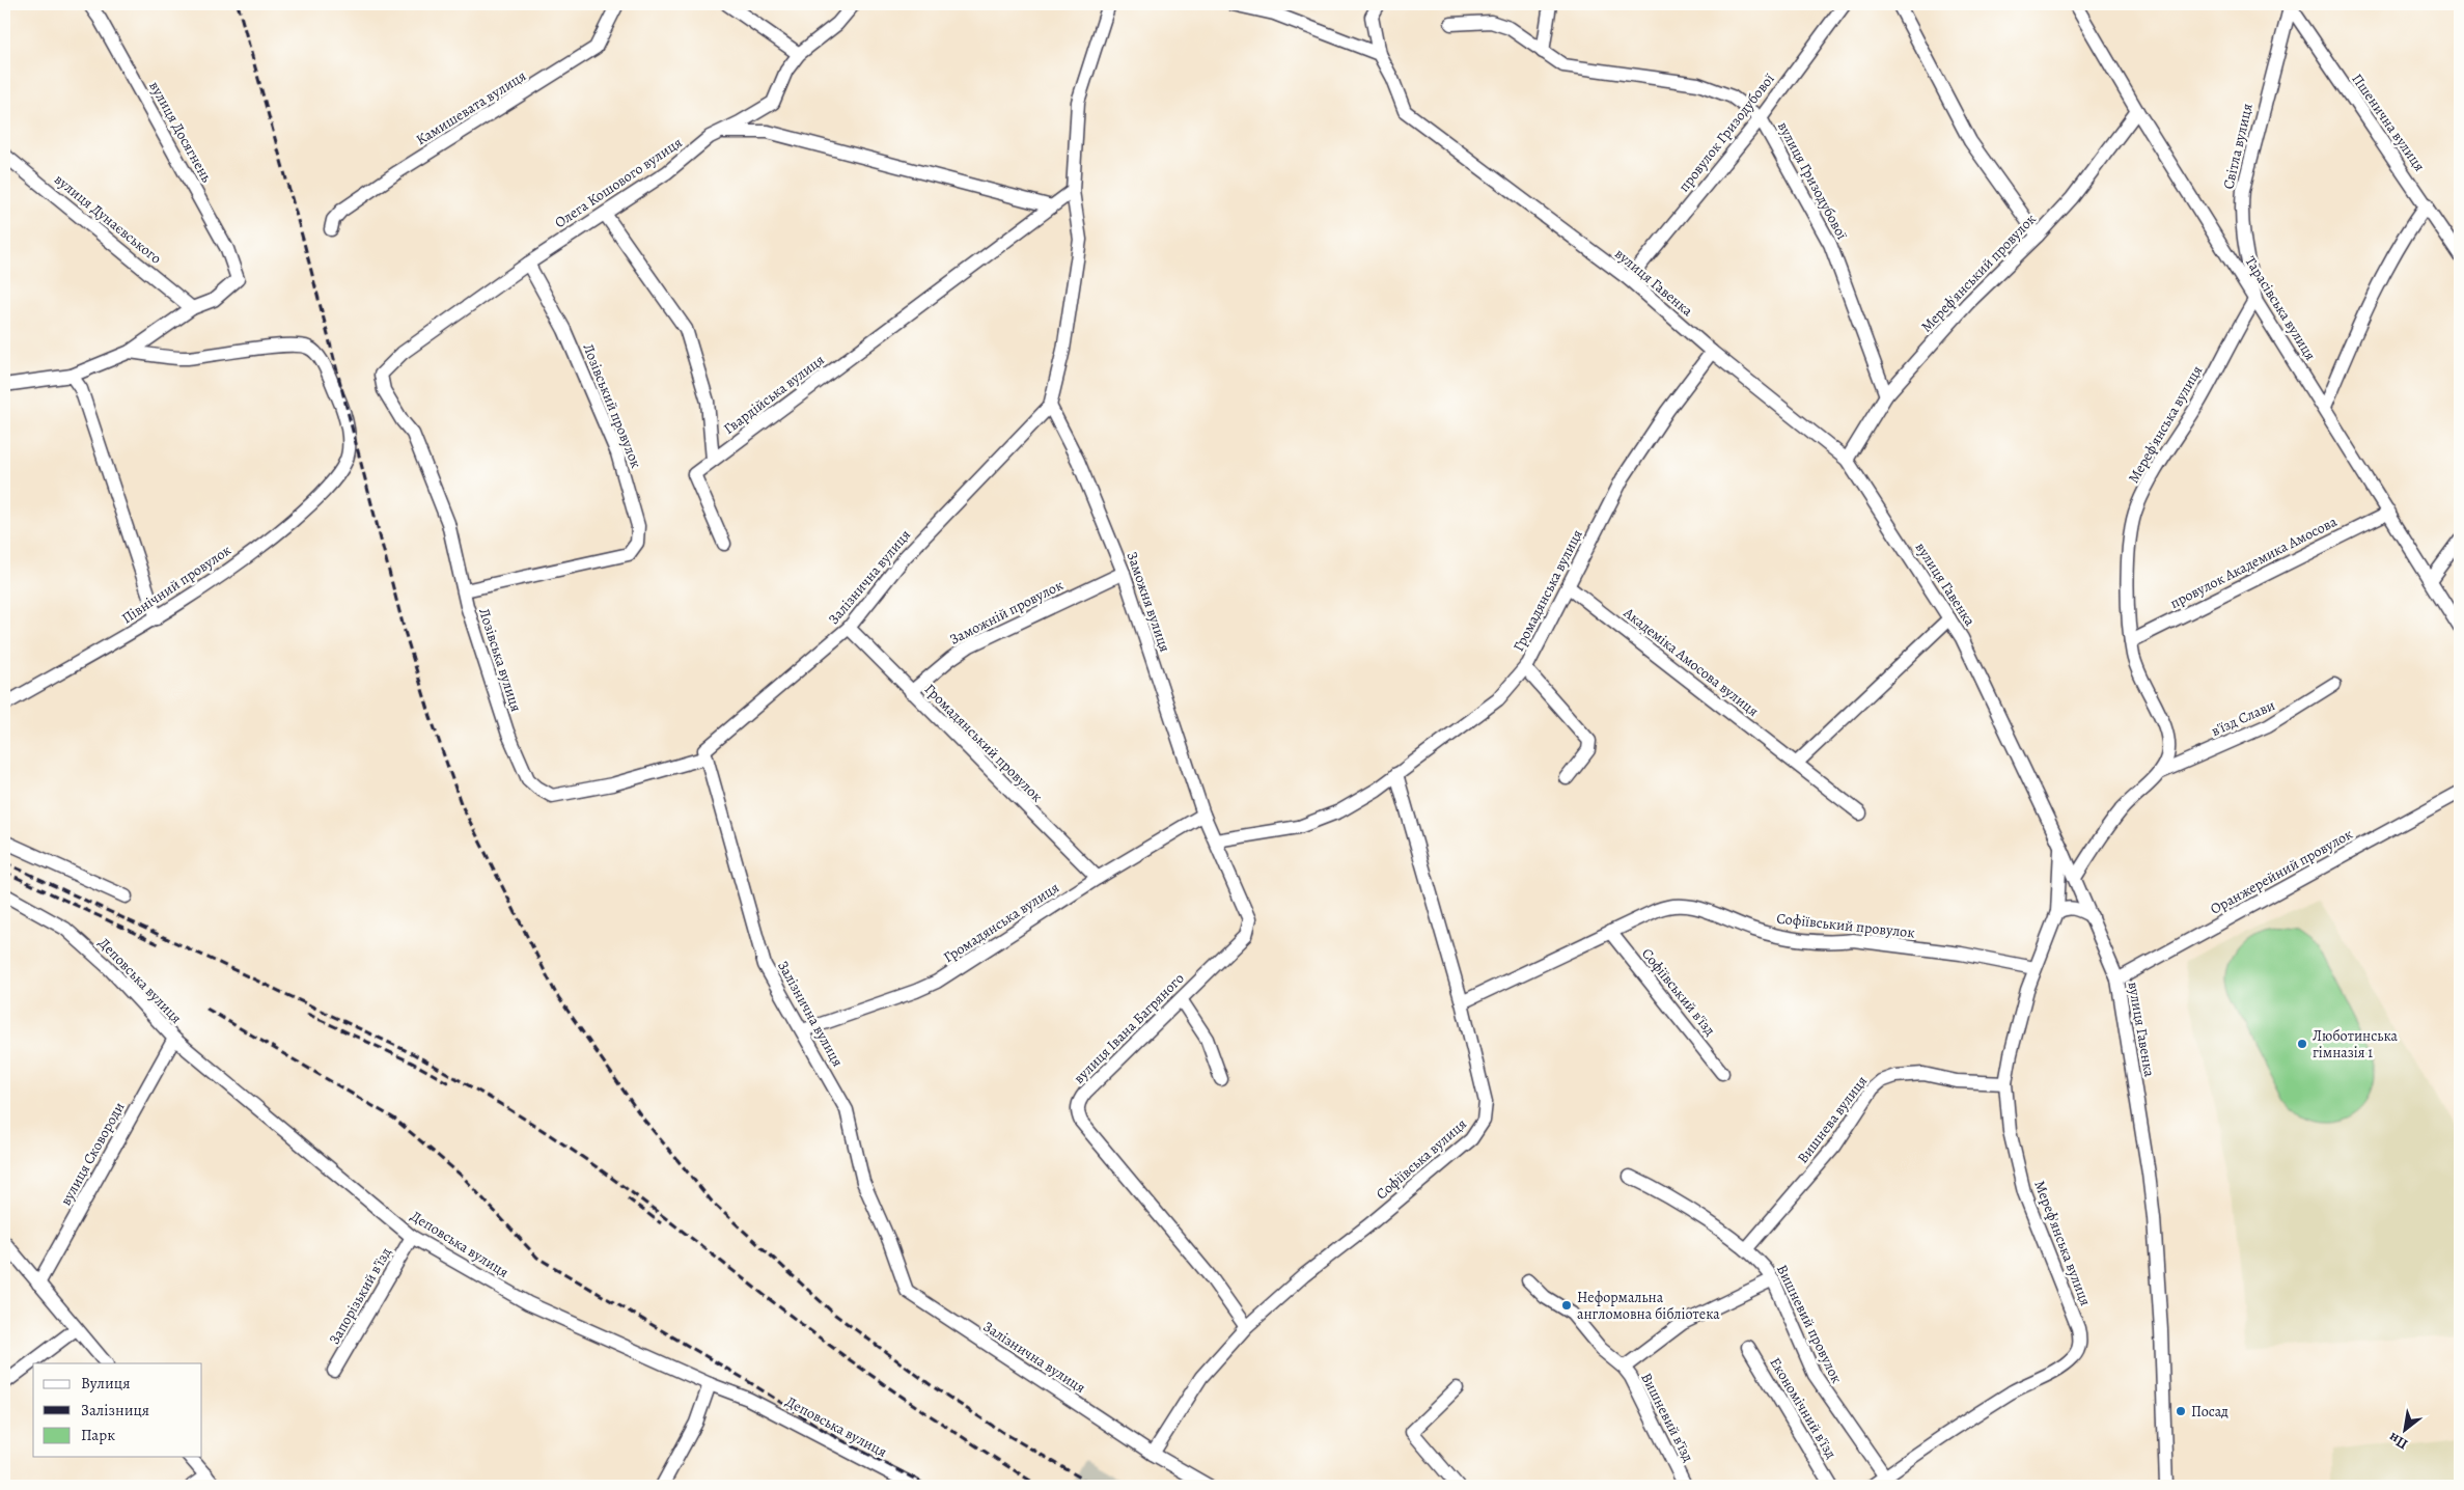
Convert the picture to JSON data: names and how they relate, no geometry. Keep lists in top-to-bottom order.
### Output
{
  "streets": {
    "street": [
      "Камишевата вулиця",
      "Пшенична вулиця",
      "вулиця Досягнень",
      "провулок Гризодубової",
      "Світла вулиця",
      "вулиця Гризодубової",
      "Олега Кошового вулиця",
      "вулиця Дунаєвського",
      "Мереф'янський провулок",
      "вулиця Гавенка",
      "Тарасівська вулиця",
      "Гвардійська вулиця",
      "Лозівський провулок",
      "Мереф'янська вулиця",
      "провулок Академика Амосова",
      "Залізнична вулиця",
      "Північний провулок",
      "Громадянська вулиця",
      "Заможня вулиця",
      "Заможній провулок",
      "Лозівська вулиця",
      "Академіка Амосова вулиця",
      "в'їзд Слави",
      "Громадянський провулок",
      "Оранжерейний провулок",
      "Софіївський провулок",
      "Деповська вулиця",
      "Софіївський в'їзд",
      "вулиця Івана Багряного",
      "Вишнева вулиця",
      "вулиця Сковороди",
      "Софіївська вулиця",
      "Запорізький вʼїзд",
      "Вишневий провулок",
      "Економічний в'їзд",
      "Вишневий в’їзд"
    ]
  },
  "crossings": [
    ["Пшенична вулиця", "Світла вулиця"],
    ["вулиця Досягнень", "вулиця Дунаєвського"],
    ["провулок Гризодубової", "вулиця Гризодубової"],
    ["провулок Гризодубової", "вулиця Гавенка"],
    ["Світла вулиця", "Тарасівська вулиця"],
    ["Світла вулиця", "Мереф'янська вулиця"],
    ["вулиця Гризодубової", "Мереф'янський провулок"],
    ["Олега Кошового вулиця", "Гвардійська вулиця"],
    ["Олега Кошового вулиця", "Лозівський провулок"],
    ["Олега Кошового вулиця", "Лозівська вулиця"],
    ["Мереф'янський провулок", "вулиця Гавенка"],
    ["Мереф'янський провулок", "Тарасівська вулиця"],
    ["вулиця Гавенка", "Мереф'янська вулиця"],
    ["вулиця Гавенка", "Громадянська вулиця"],
    ["вулиця Гавенка", "Оранжерейний провулок"],
    ["Тарасівська вулиця", "Мереф'янська вулиця"],
    ["Тарасівська вулиця", "провулок Академика Амосова"],
    ["Лозівський провулок", "Лозівська вулиця"],
    ["Мереф'янська вулиця", "провулок Академика Амосова"],
    ["Мереф'янська вулиця", "в'їзд Слави"],
    ["Мереф'янська вулиця", "Софіївський провулок"],
    ["Мереф'янська вулиця", "Вишнева вулиця"],
    ["Мереф'янська вулиця", "Вишневий провулок"],
    ["Залізнична вулиця", "Громадянська вулиця"],
    ["Залізнична вулиця", "Заможня вулиця"],
    ["Залізнична вулиця", "Лозівська вулиця"],
    ["Залізнична вулиця", "Громадянський провулок"],
    ["Залізнична вулиця", "Софіївська вулиця"],
    ["Громадянська вулиця", "Заможня вулиця"],
    ["Громадянська вулиця", "Академіка Амосова вулиця"],
    ["Громадянська вулиця", "Громадянський провулок"],
    ["Громадянська вулиця", "вулиця Івана Багряного"],
    ["Громадянська вулиця", "Софіївська вулиця"],
    ["Заможня вулиця", "Заможній провулок"],
    ["Заможня вулиця", "вулиця Івана Багряного"],
    ["Заможній провулок", "Громадянський провулок"],
    ["Софіївський провулок", "Софіївський в'їзд"],
    ["Софіївський провулок", "Софіївська вулиця"],
    ["Деповська вулиця", "вулиця Сковороди"],
    ["Деповська вулиця", "Запорізький вʼїзд"],
    ["вулиця Івана Багряного", "Софіївська вулиця"],
    ["Вишнева вулиця", "Вишневий провулок"]
  ],
  "places": ["Люботинська гiмназiя 1", "Неформальна англомовна бібліотека", "Посад"],
  "legend": ["Вулиця", "Залізниця", "Парк"],
  "north": "bottom left"
}
